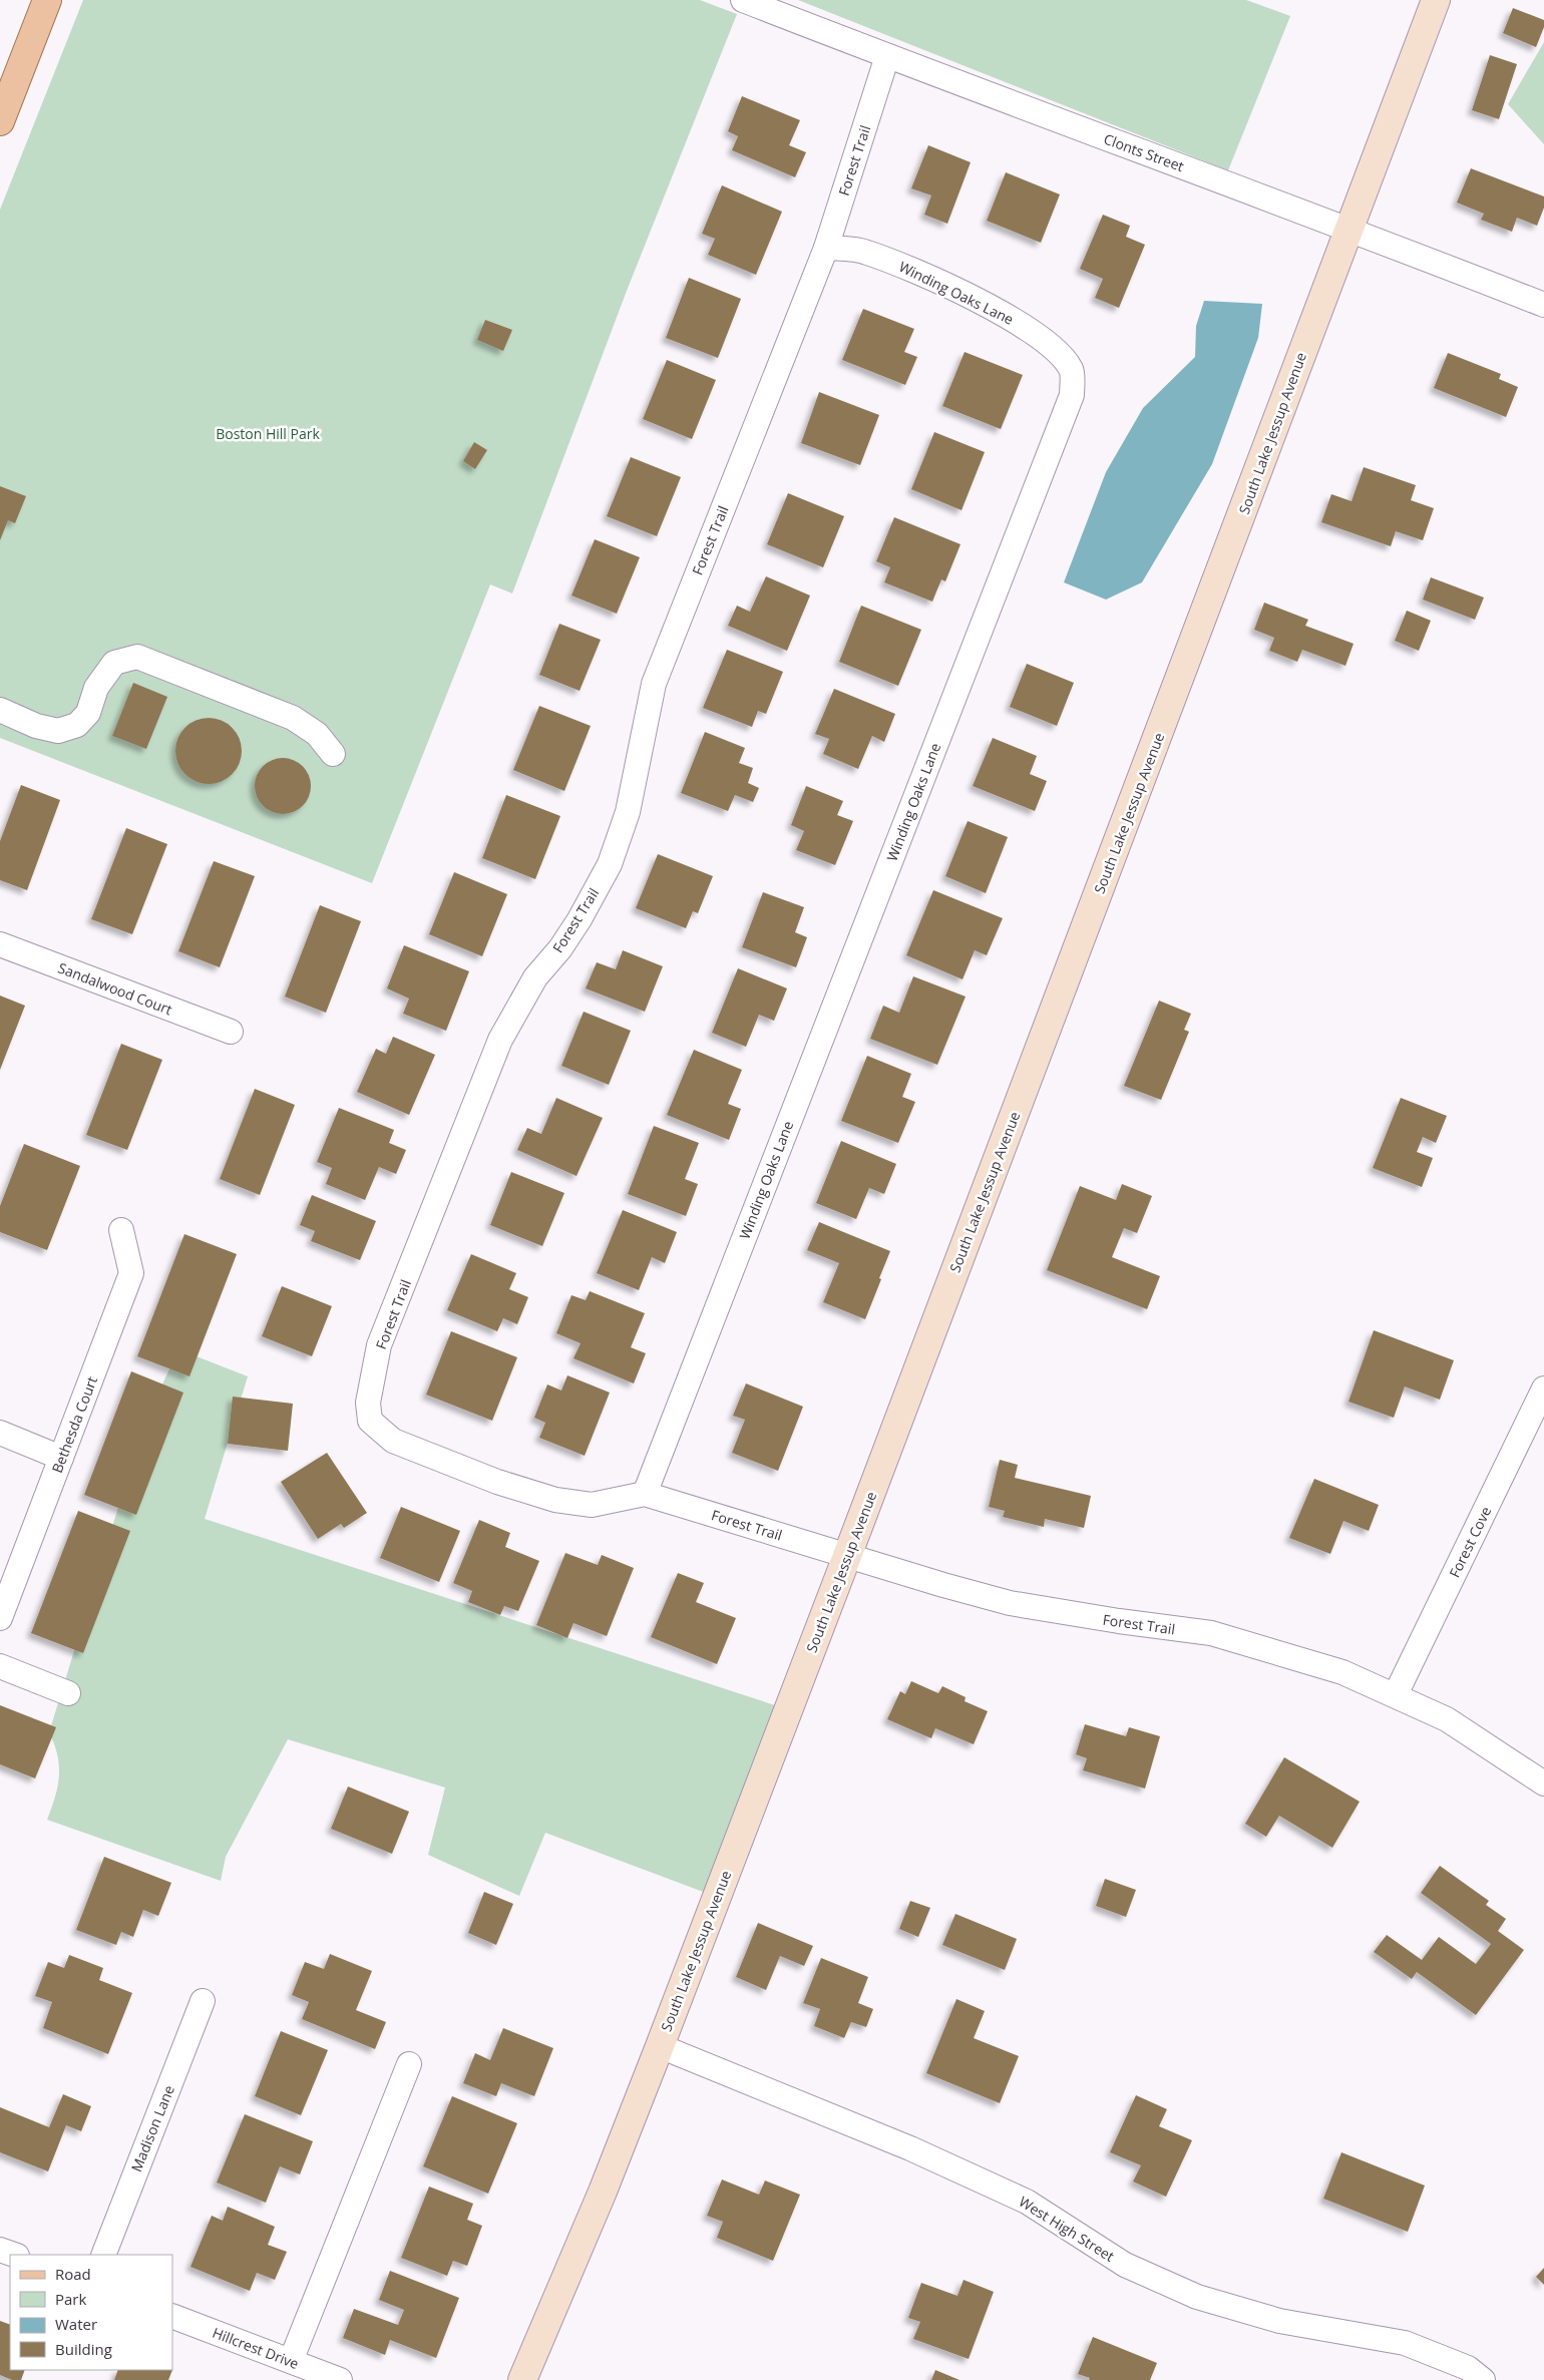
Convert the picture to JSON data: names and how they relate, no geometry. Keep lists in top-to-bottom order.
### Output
{
  "streets": {
    "street": [
      "Clonts Street",
      "Forest Trail",
      "Winding Oaks Lane",
      "South Lake Jessup Avenue",
      "Sandalwood Court",
      "Bethesda Court",
      "Forest Cove",
      "Madison Lane",
      "West High Street",
      "Hillcrest Drive"
    ]
  },
  "crossings": [
    ["Clonts Street", "Forest Trail"],
    ["Clonts Street", "South Lake Jessup Avenue"],
    ["Forest Trail", "Winding Oaks Lane"],
    ["Forest Trail", "South Lake Jessup Avenue"],
    ["Forest Trail", "Forest Cove"],
    ["South Lake Jessup Avenue", "West High Street"]
  ],
  "parks": ["Boston Hill Park"],
  "legend": [
    "Road",
    "Park",
    "Water",
    "Building"
  ]
}
